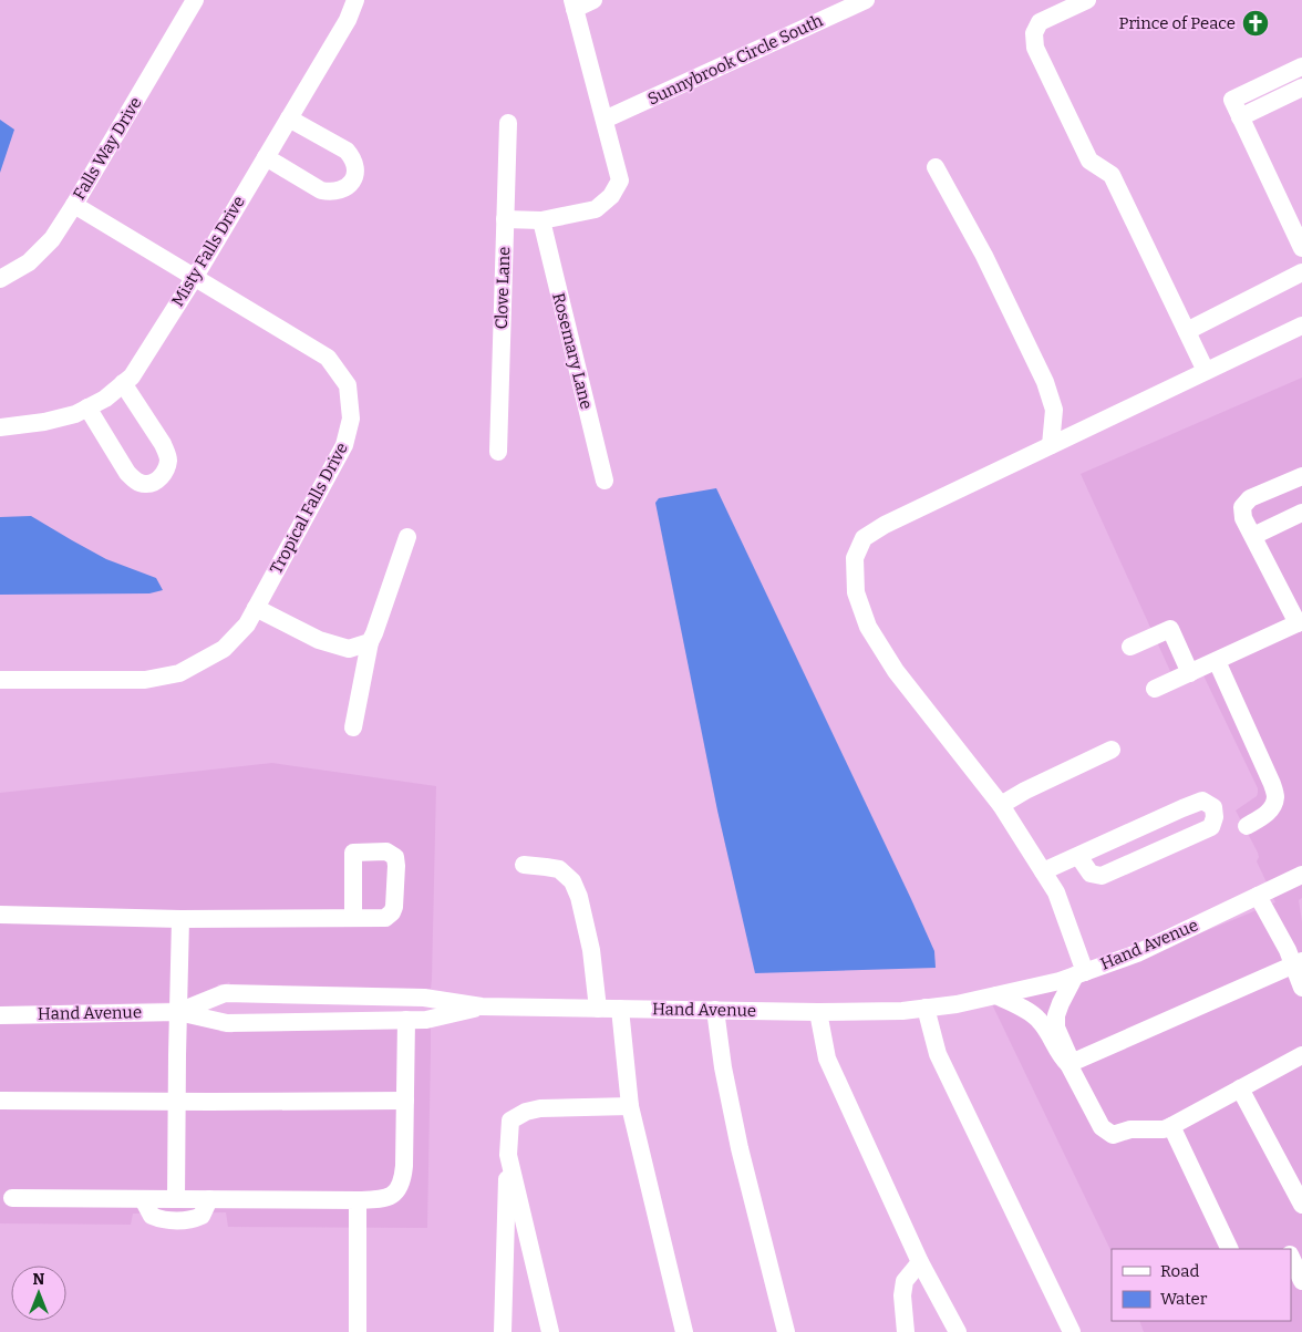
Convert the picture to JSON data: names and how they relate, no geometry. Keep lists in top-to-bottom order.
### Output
{
  "streets": {
    "street": [
      "Sunnybrook Circle South",
      "Falls Way Drive",
      "Misty Falls Drive",
      "Clove Lane",
      "Rosemary Lane",
      "Tropical Falls Drive",
      "Hand Avenue"
    ]
  },
  "crossings": [
    ["Falls Way Drive", "Tropical Falls Drive"],
    ["Misty Falls Drive", "Tropical Falls Drive"]
  ],
  "places": {
    "church": ["Prince of Peace"]
  },
  "legend": ["Road", "Water"],
  "north": "top"
}
